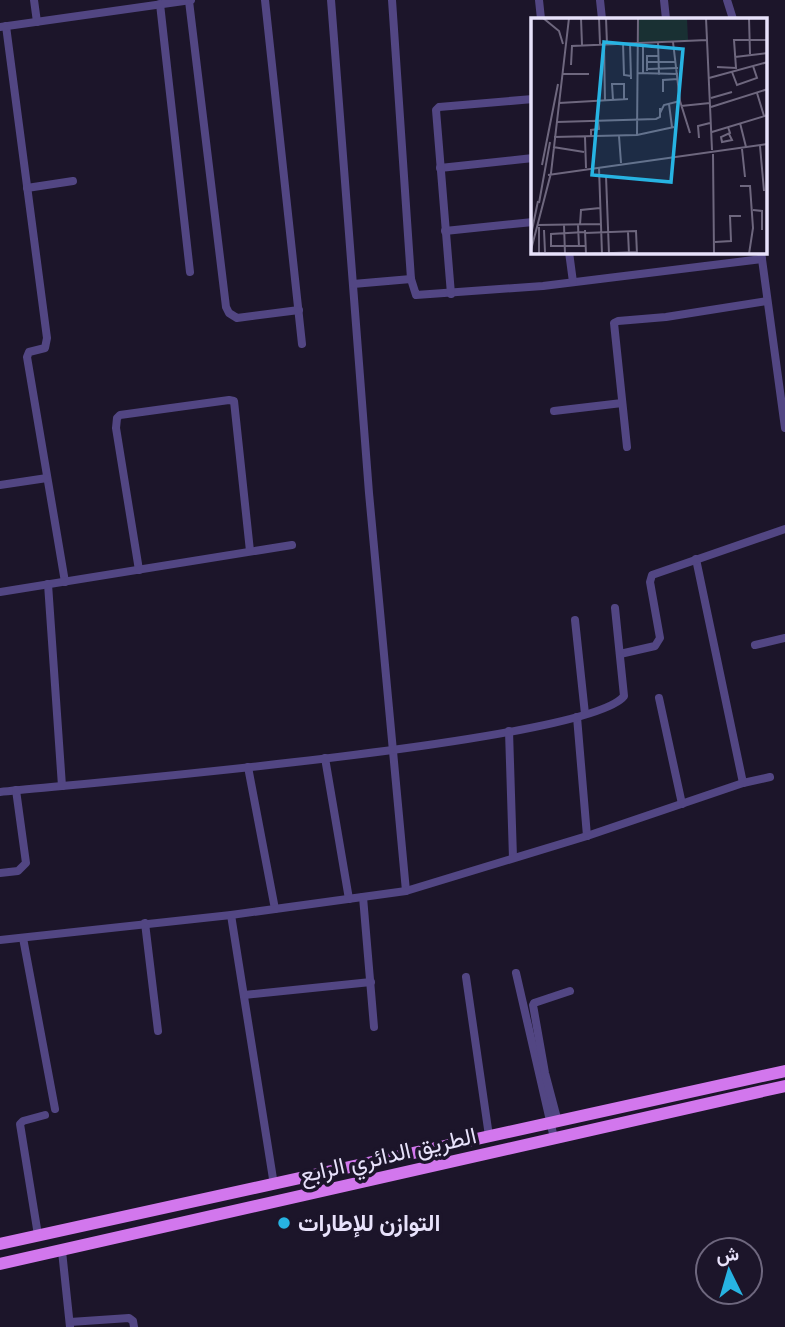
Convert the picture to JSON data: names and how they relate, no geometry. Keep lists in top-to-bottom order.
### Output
{
  "streets": {
    "main road": ["الطريق الدائري الرابع"]
  },
  "places": ["التوازن للإطارات"],
  "north": "top"
}
